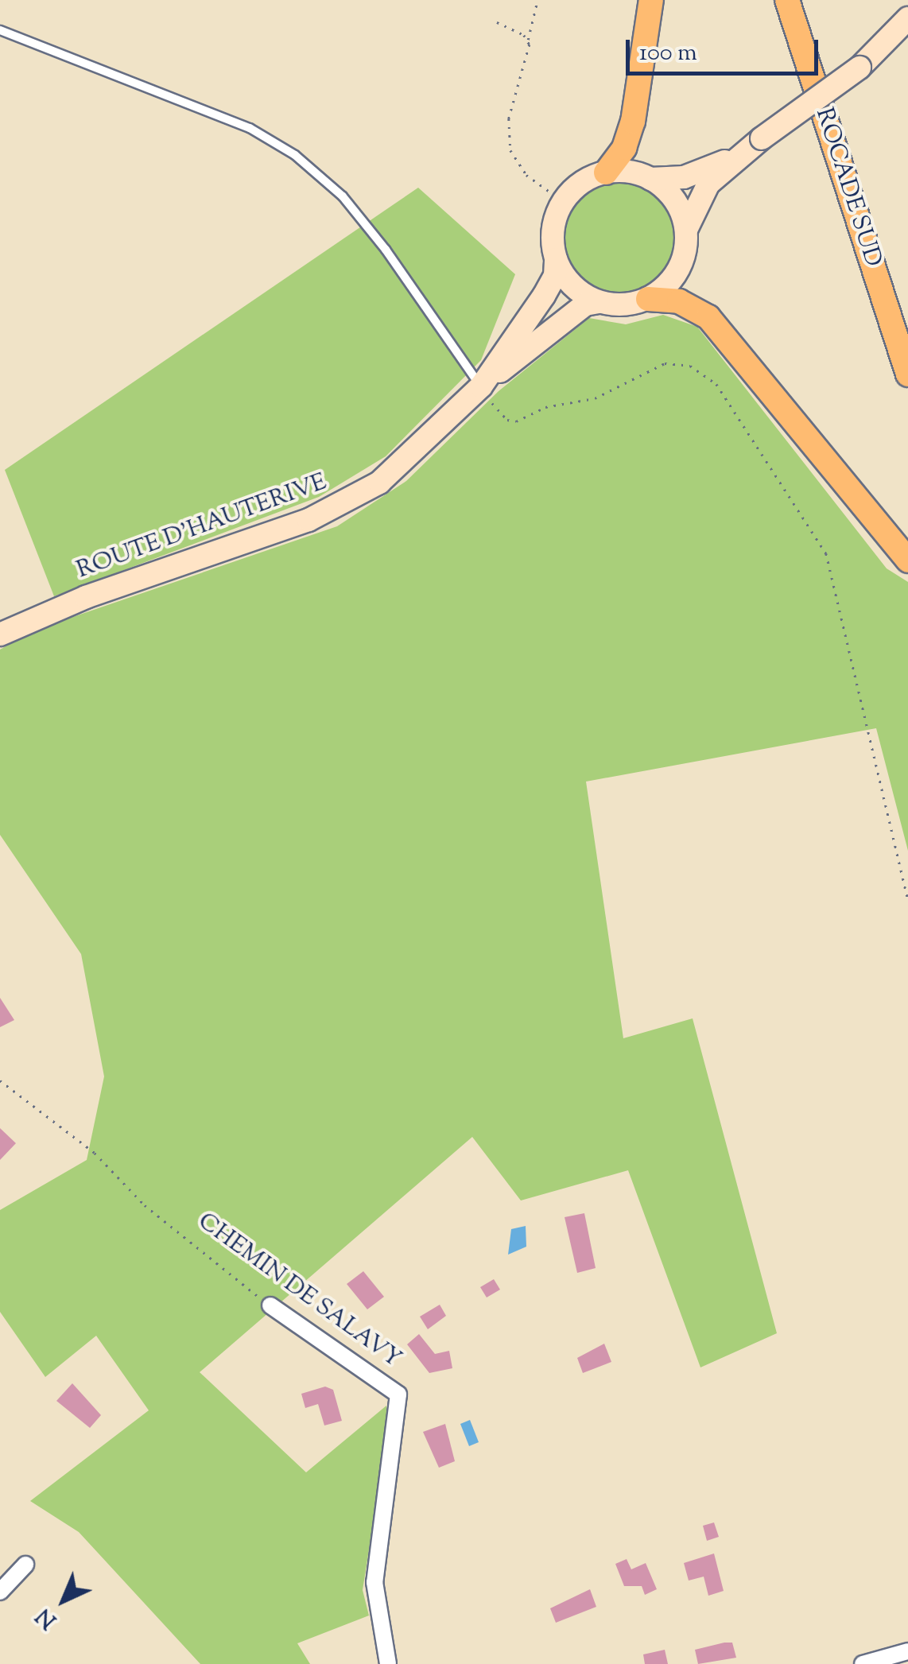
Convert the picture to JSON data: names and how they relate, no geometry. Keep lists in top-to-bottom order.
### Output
{
  "streets": {
    "main road": ["ROCADE SUD"],
    "street": ["ROUTE D'HAUTERIVE", "CHEMIN DE SALAVY"]
  },
  "scale_bar": "100 m",
  "north": "bottom left"
}
